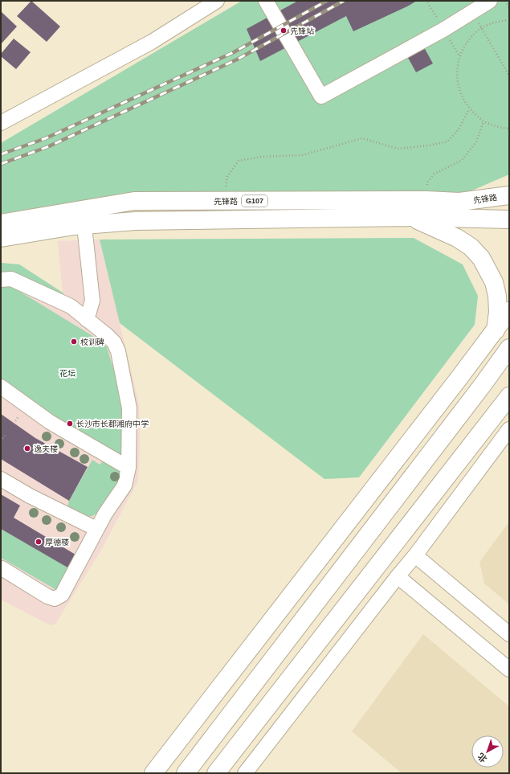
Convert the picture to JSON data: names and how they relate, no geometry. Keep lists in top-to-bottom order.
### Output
{
  "streets": {
    "main road": ["先锋路", "G107"]
  },
  "parks": ["花坛"],
  "places": [
    "先锋站",
    "校训碑",
    "长沙市长郡湘府中学",
    "逸夫楼",
    "厚德楼"
  ],
  "north": "bottom left"
}
